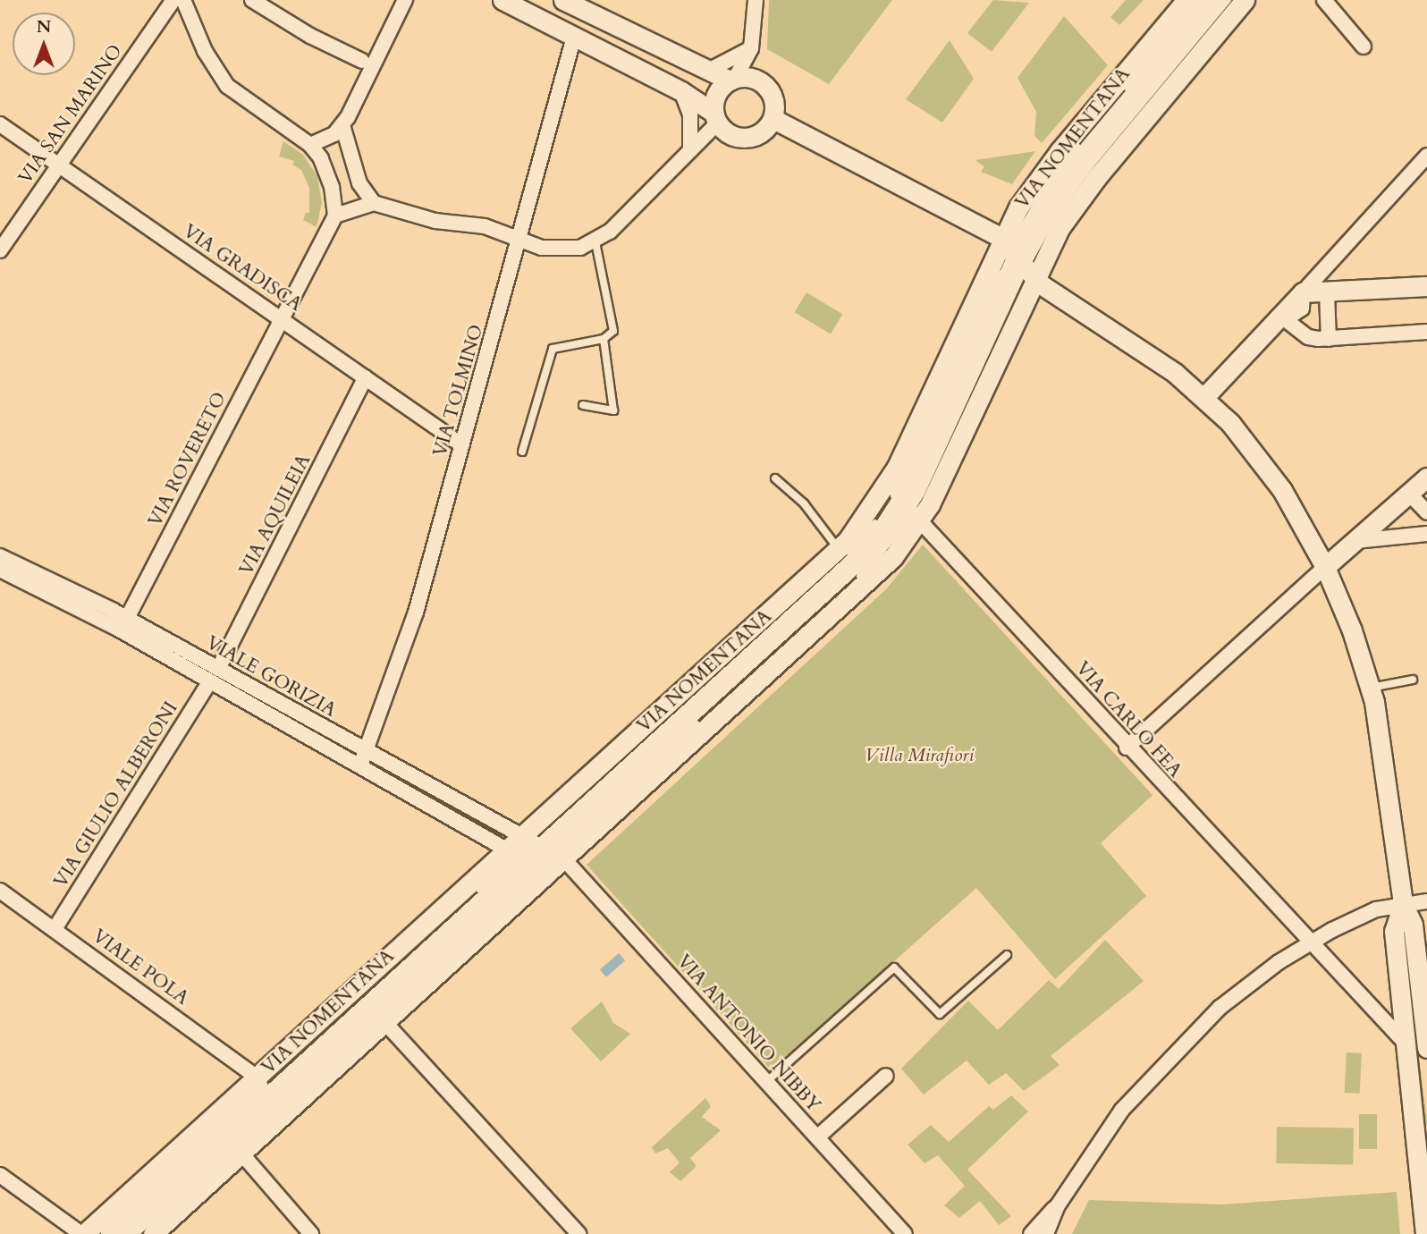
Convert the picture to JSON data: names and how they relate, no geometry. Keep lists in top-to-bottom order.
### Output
{
  "streets": {
    "main road": ["VIA NOMENTANA"],
    "street": [
      "VIA SAN MARINO",
      "VIA GRADISCA",
      "VIA TOLMINO",
      "VIA ROVERETO",
      "VIA AQUILEIA",
      "VIALE GORIZIA",
      "VIA CARLO FEA",
      "VIA GIULIO ALBERONI",
      "VIALE POLA",
      "VIA ANTONIO NIBBY"
    ]
  },
  "crossings": [
    ["VIA SAN MARINO", "VIA GRADISCA"],
    ["VIA NOMENTANA", "VIALE GORIZIA"],
    ["VIA NOMENTANA", "VIA CARLO FEA"],
    ["VIA NOMENTANA", "VIALE POLA"],
    ["VIA NOMENTANA", "VIA ANTONIO NIBBY"],
    ["VIA GRADISCA", "VIA TOLMINO"],
    ["VIA GRADISCA", "VIA ROVERETO"],
    ["VIA GRADISCA", "VIA AQUILEIA"],
    ["VIA TOLMINO", "VIALE GORIZIA"],
    ["VIA ROVERETO", "VIALE GORIZIA"],
    ["VIA AQUILEIA", "VIALE GORIZIA"],
    ["VIA AQUILEIA", "VIA GIULIO ALBERONI"],
    ["VIALE GORIZIA", "VIA GIULIO ALBERONI"],
    ["VIALE GORIZIA", "VIA ANTONIO NIBBY"],
    ["VIA GIULIO ALBERONI", "VIALE POLA"]
  ],
  "parks": ["Villa Mirafiori"],
  "north": "top"
}
